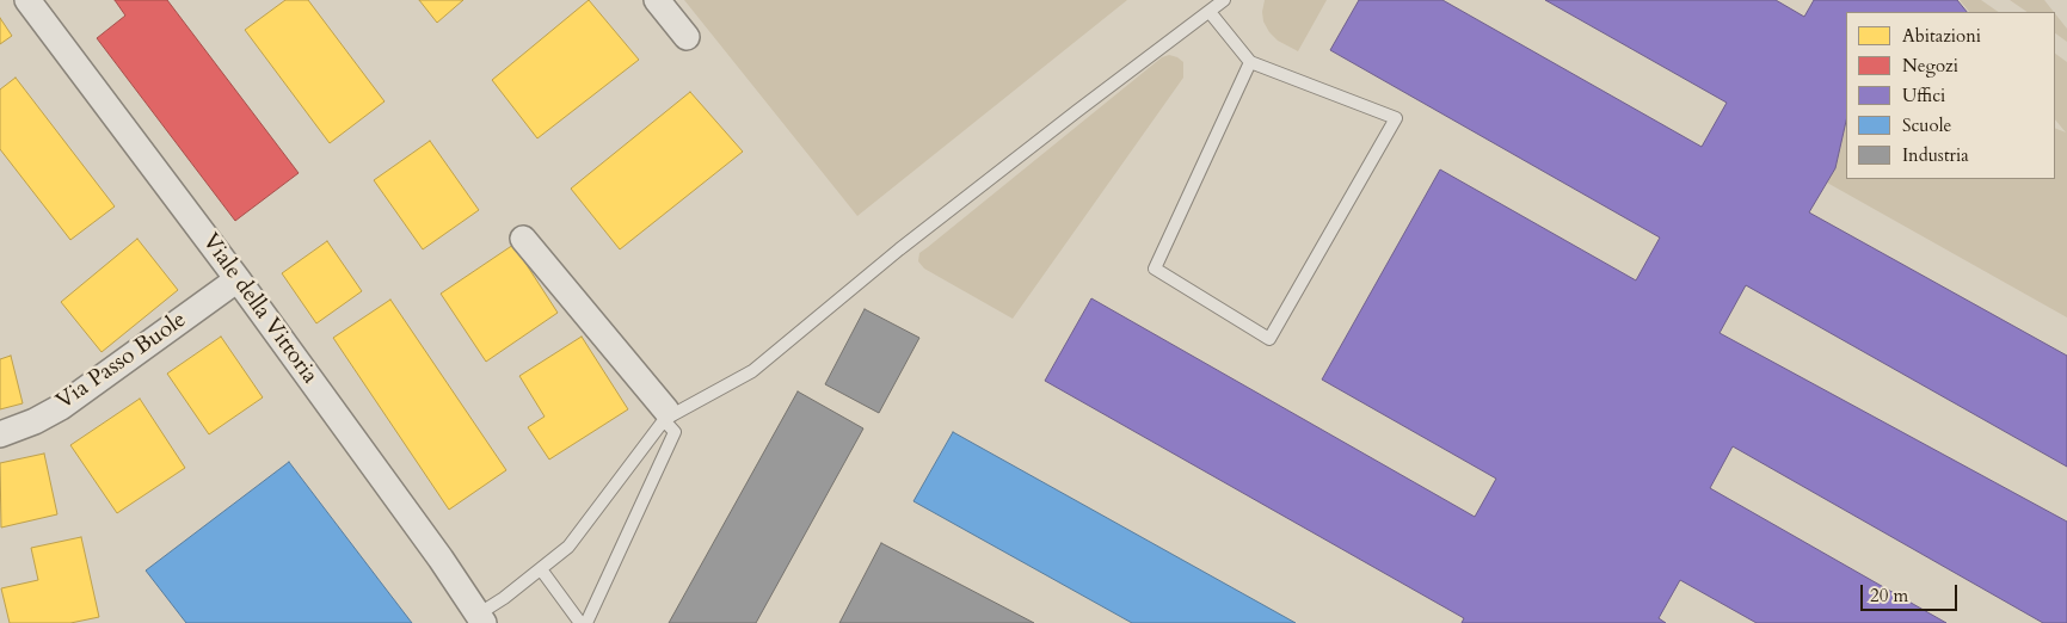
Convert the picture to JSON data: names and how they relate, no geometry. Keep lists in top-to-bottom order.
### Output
{
  "streets": {
    "street": ["Viale della Vittoria", "Via Passo Buole"]
  },
  "crossings": [
    ["Viale della Vittoria", "Via Passo Buole"]
  ],
  "legend": [
    "Abitazioni",
    "Negozi",
    "Uffici",
    "Scuole",
    "Industria"
  ],
  "scale_bar": "20 m"
}
